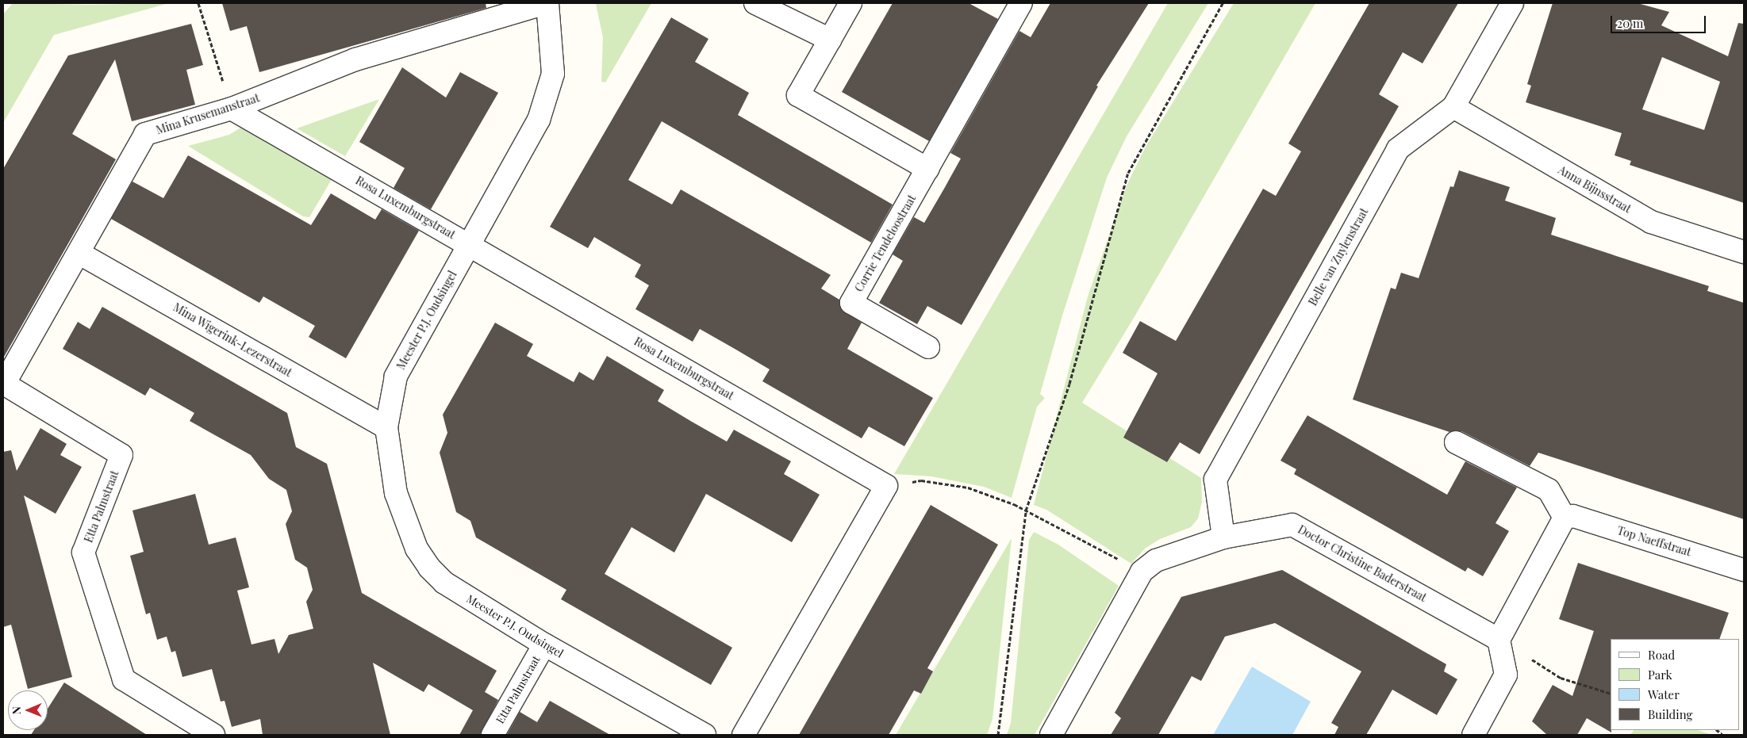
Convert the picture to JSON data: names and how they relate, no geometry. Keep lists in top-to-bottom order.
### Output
{
  "streets": {
    "street": [
      "Mina Krusemanstraat",
      "Anna Bijnsstraat",
      "Rosa Luxemburgstraat",
      "Corrie Tendeloostraat",
      "Belle van Zuylenstraat",
      "Meester P.J. Oudsingel",
      "Mina Wigerink-Lezerstraat",
      "Etta Palmstraat",
      "Top Naeffstraat",
      "Doctor Christine Baderstraat"
    ]
  },
  "crossings": [
    ["Mina Krusemanstraat", "Rosa Luxemburgstraat"],
    ["Mina Krusemanstraat", "Meester P.J. Oudsingel"],
    ["Mina Krusemanstraat", "Mina Wigerink-Lezerstraat"],
    ["Mina Krusemanstraat", "Etta Palmstraat"],
    ["Anna Bijnsstraat", "Belle van Zuylenstraat"],
    ["Rosa Luxemburgstraat", "Meester P.J. Oudsingel"],
    ["Belle van Zuylenstraat", "Doctor Christine Baderstraat"],
    ["Meester P.J. Oudsingel", "Mina Wigerink-Lezerstraat"],
    ["Meester P.J. Oudsingel", "Etta Palmstraat"]
  ],
  "legend": [
    "Road",
    "Park",
    "Water",
    "Building"
  ],
  "scale_bar": "20 m",
  "north": "left"
}
